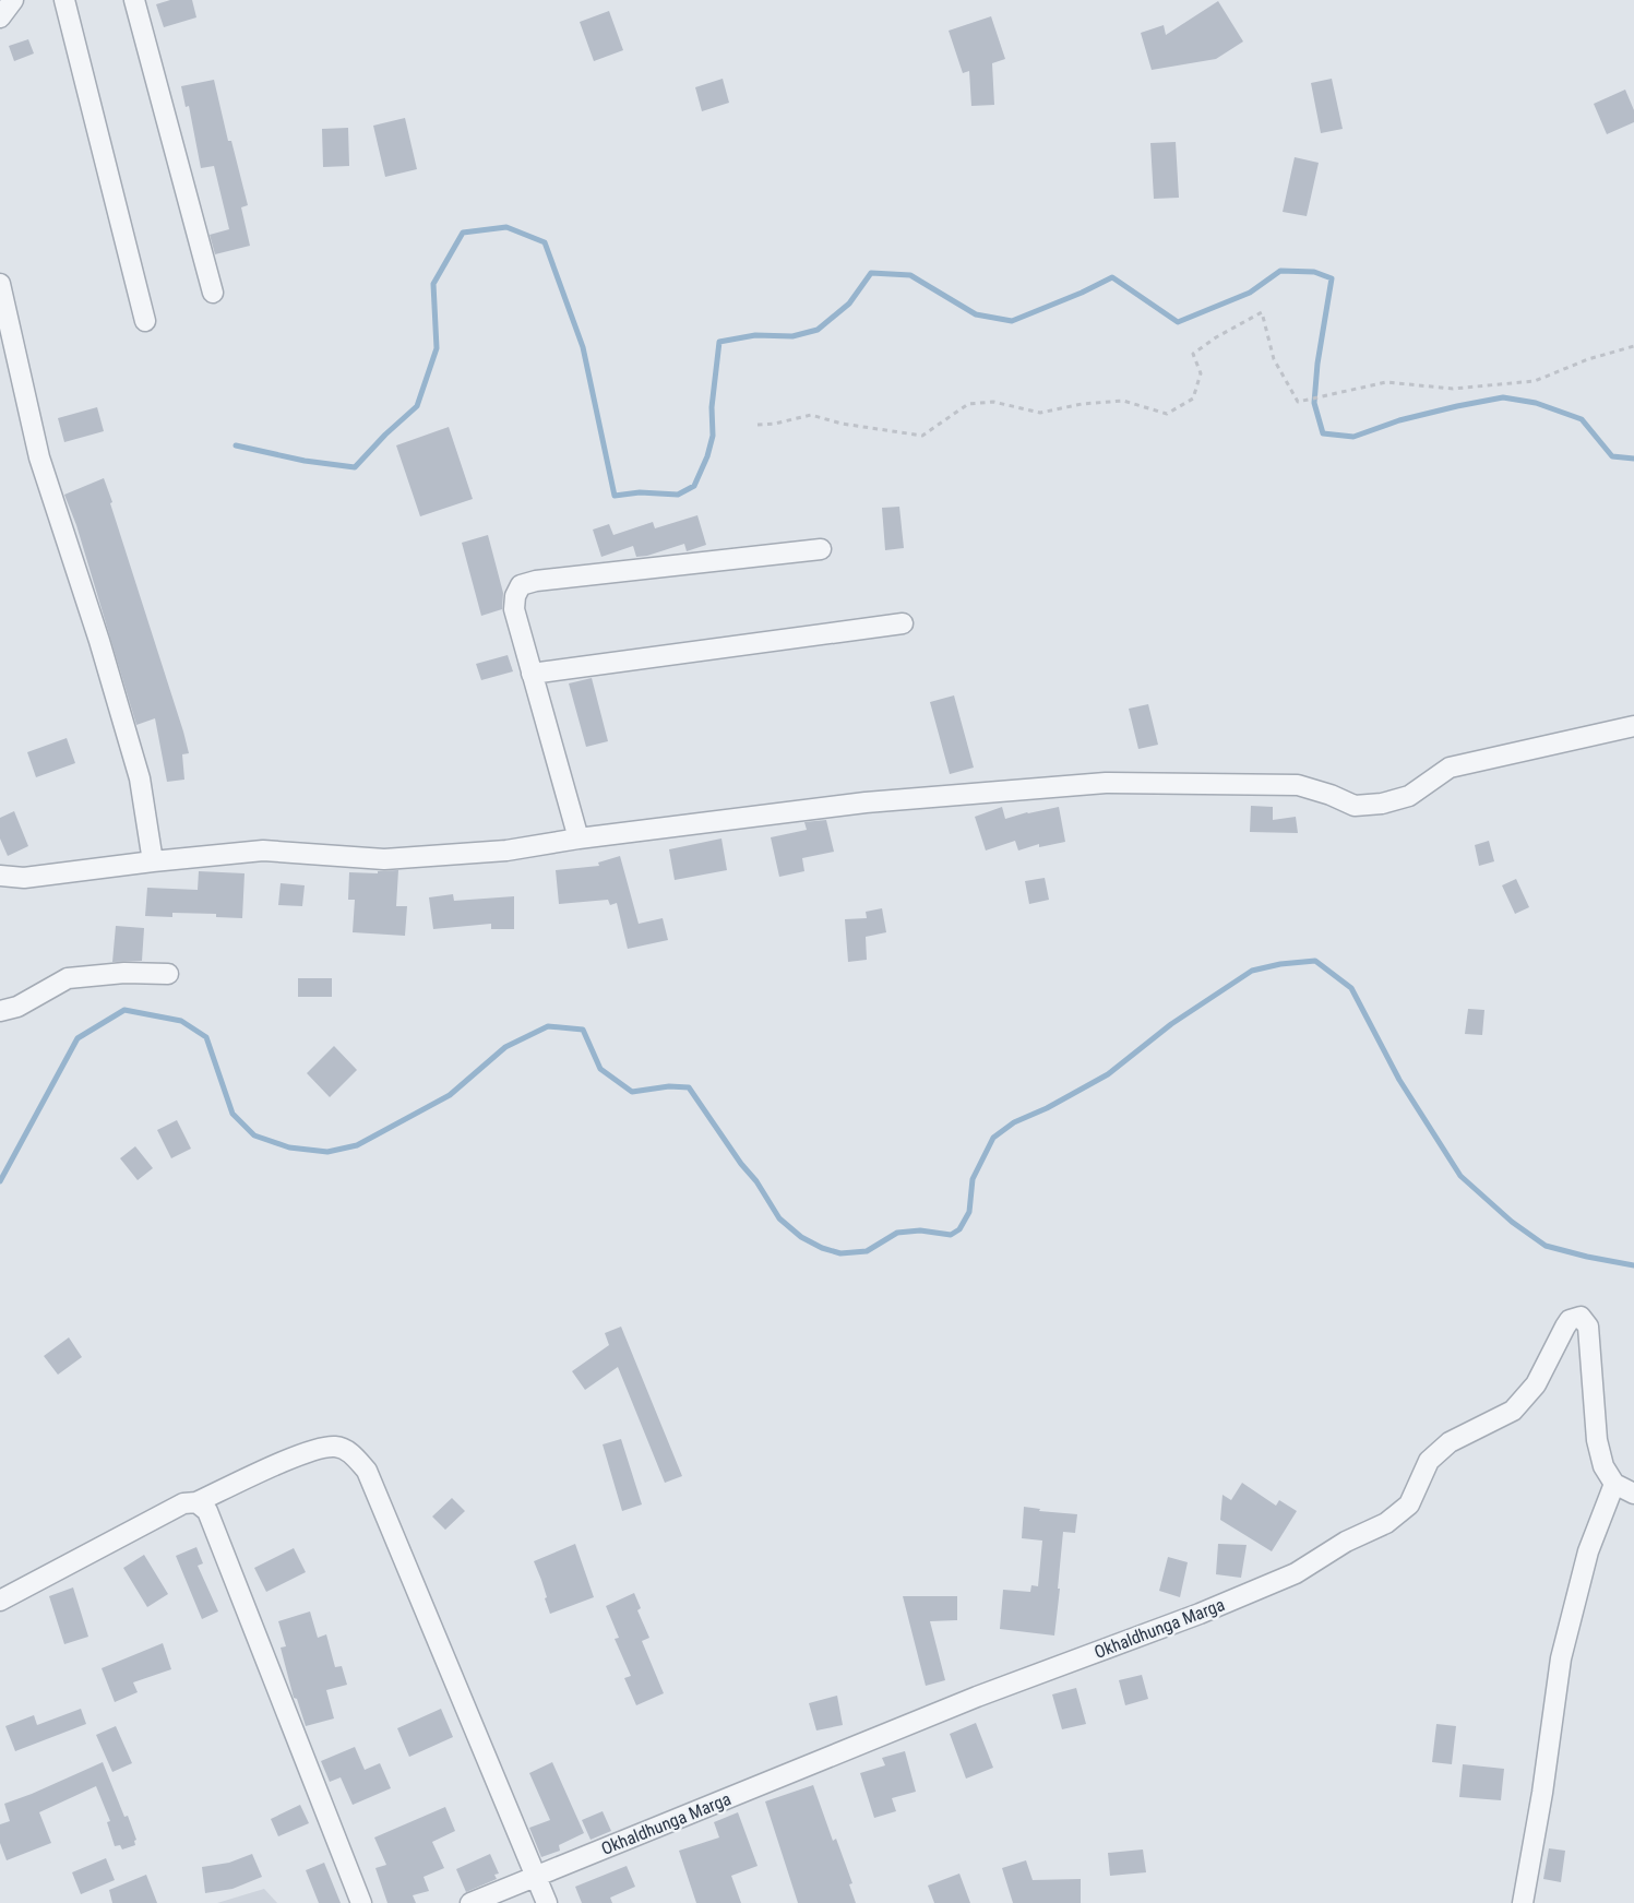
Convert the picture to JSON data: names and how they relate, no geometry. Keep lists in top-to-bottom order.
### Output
{
  "streets": {
    "street": ["Okhaldhunga Marga"]
  }
}
